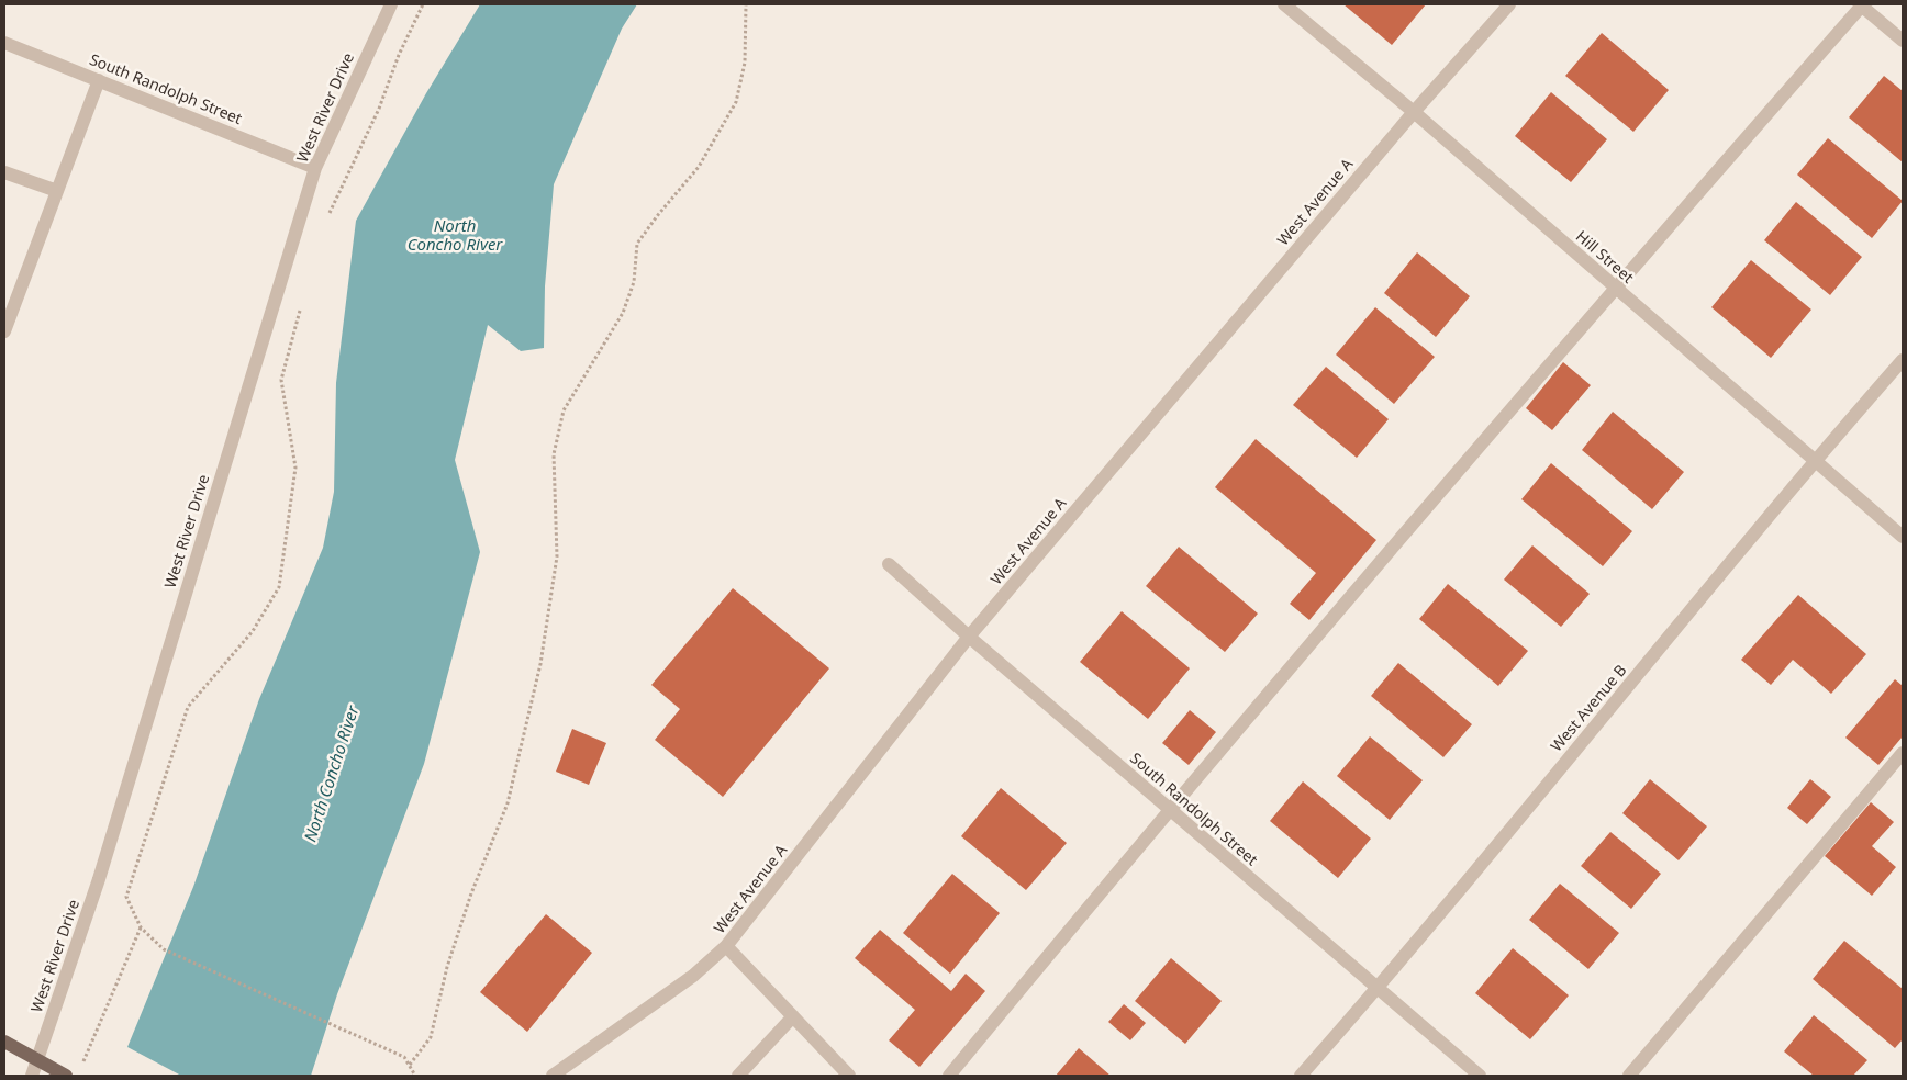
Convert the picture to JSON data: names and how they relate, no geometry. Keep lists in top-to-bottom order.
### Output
{
  "streets": {
    "street": [
      "South Randolph Street",
      "West River Drive",
      "West Avenue A",
      "Hill Street",
      "West Avenue B"
    ]
  },
  "crossings": [
    ["South Randolph Street", "West River Drive"],
    ["South Randolph Street", "West Avenue A"],
    ["South Randolph Street", "West Avenue B"],
    ["West Avenue A", "Hill Street"],
    ["Hill Street", "West Avenue B"]
  ],
  "water": ["North Concho River"]
}
